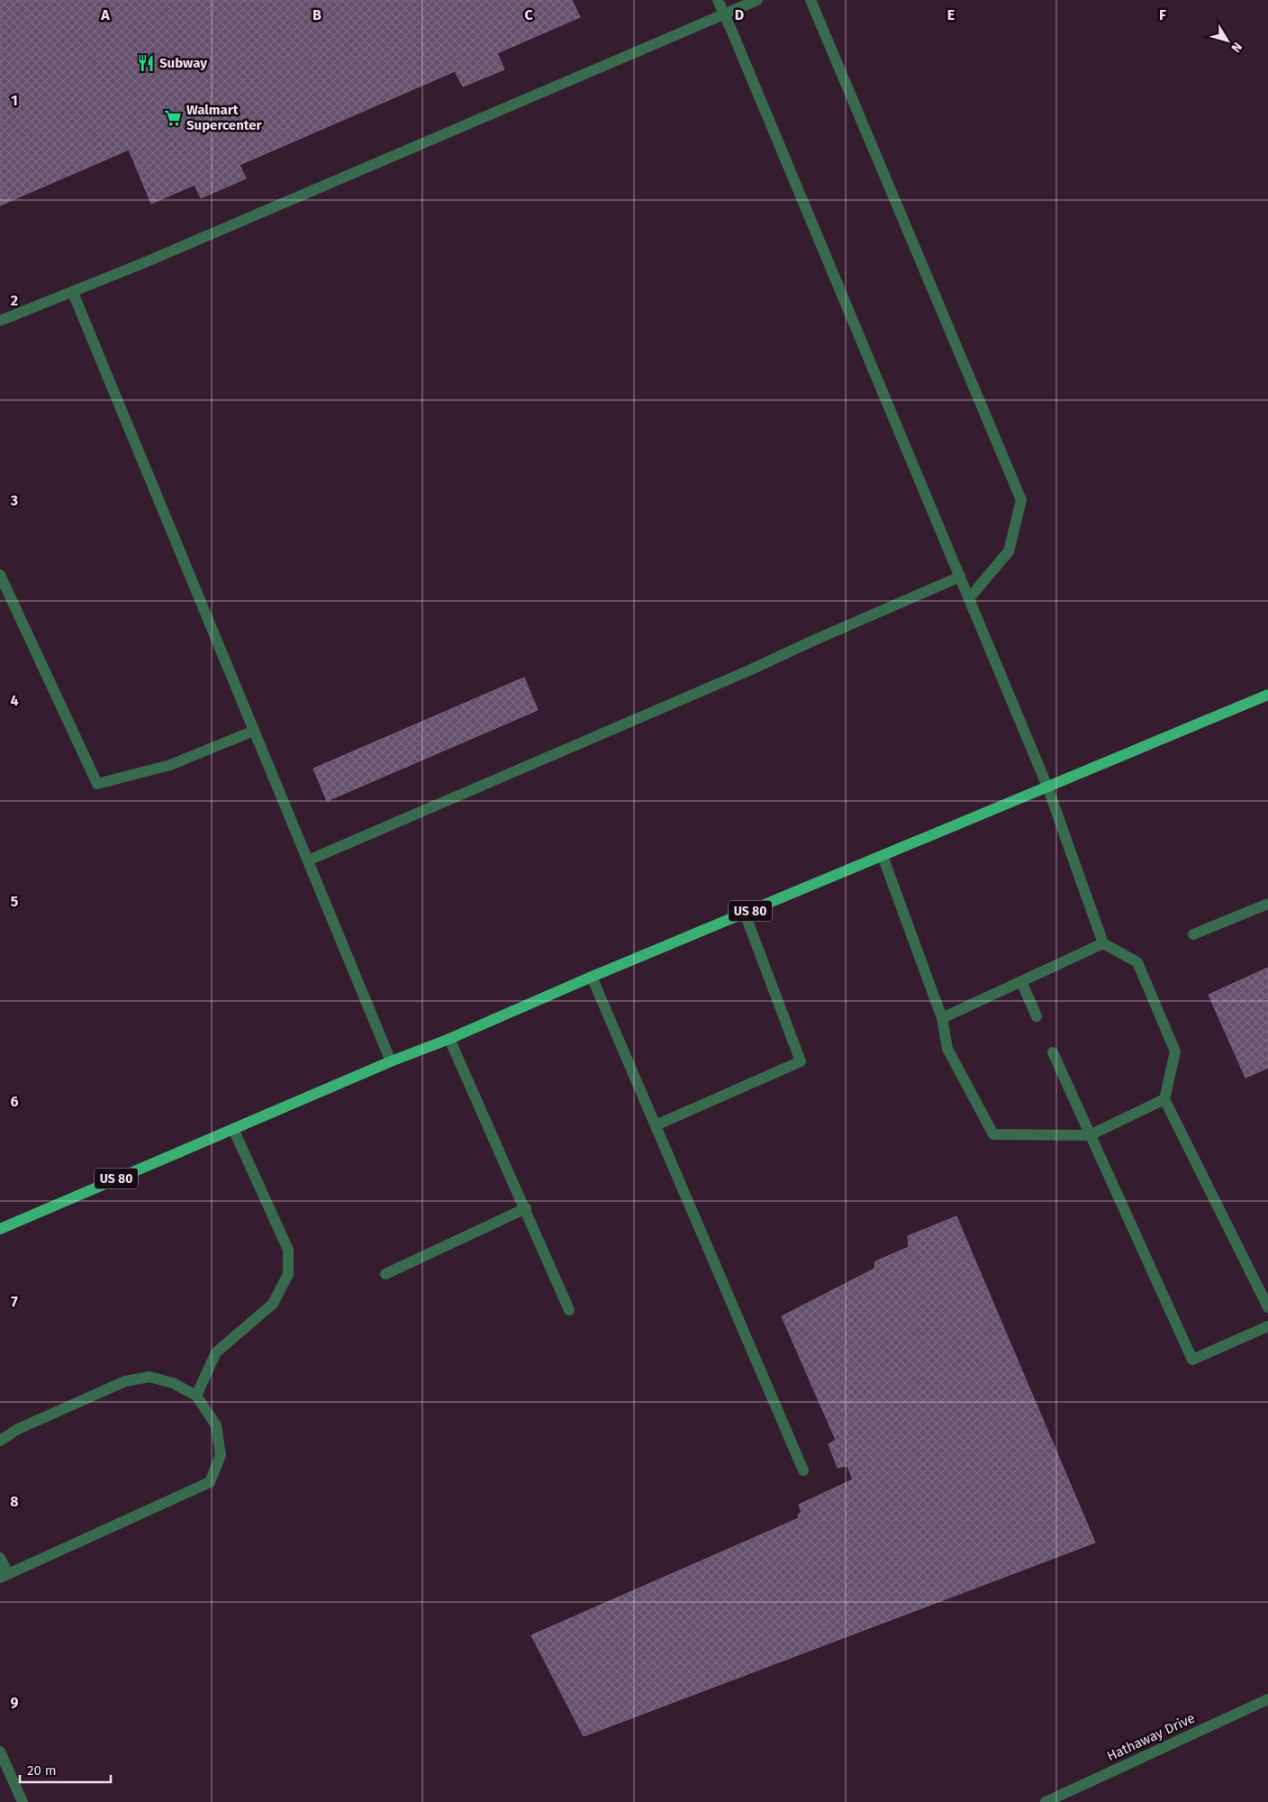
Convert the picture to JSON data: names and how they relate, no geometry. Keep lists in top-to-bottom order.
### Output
{
  "streets": {
    "main road": ["US 80"],
    "street": ["Hathaway Drive"]
  },
  "places": {
    "restaurant": ["Subway"],
    "supermarket": ["Walmart Supercenter"]
  },
  "scale_bar": "20 m",
  "north": "bottom right",
  "grid": {
    "columns": [
      "A",
      "B",
      "C",
      "D",
      "E",
      "F"
    ],
    "rows": [
      "1",
      "2",
      "3",
      "4",
      "5",
      "6",
      "7",
      "8",
      "9"
    ]
  }
}
